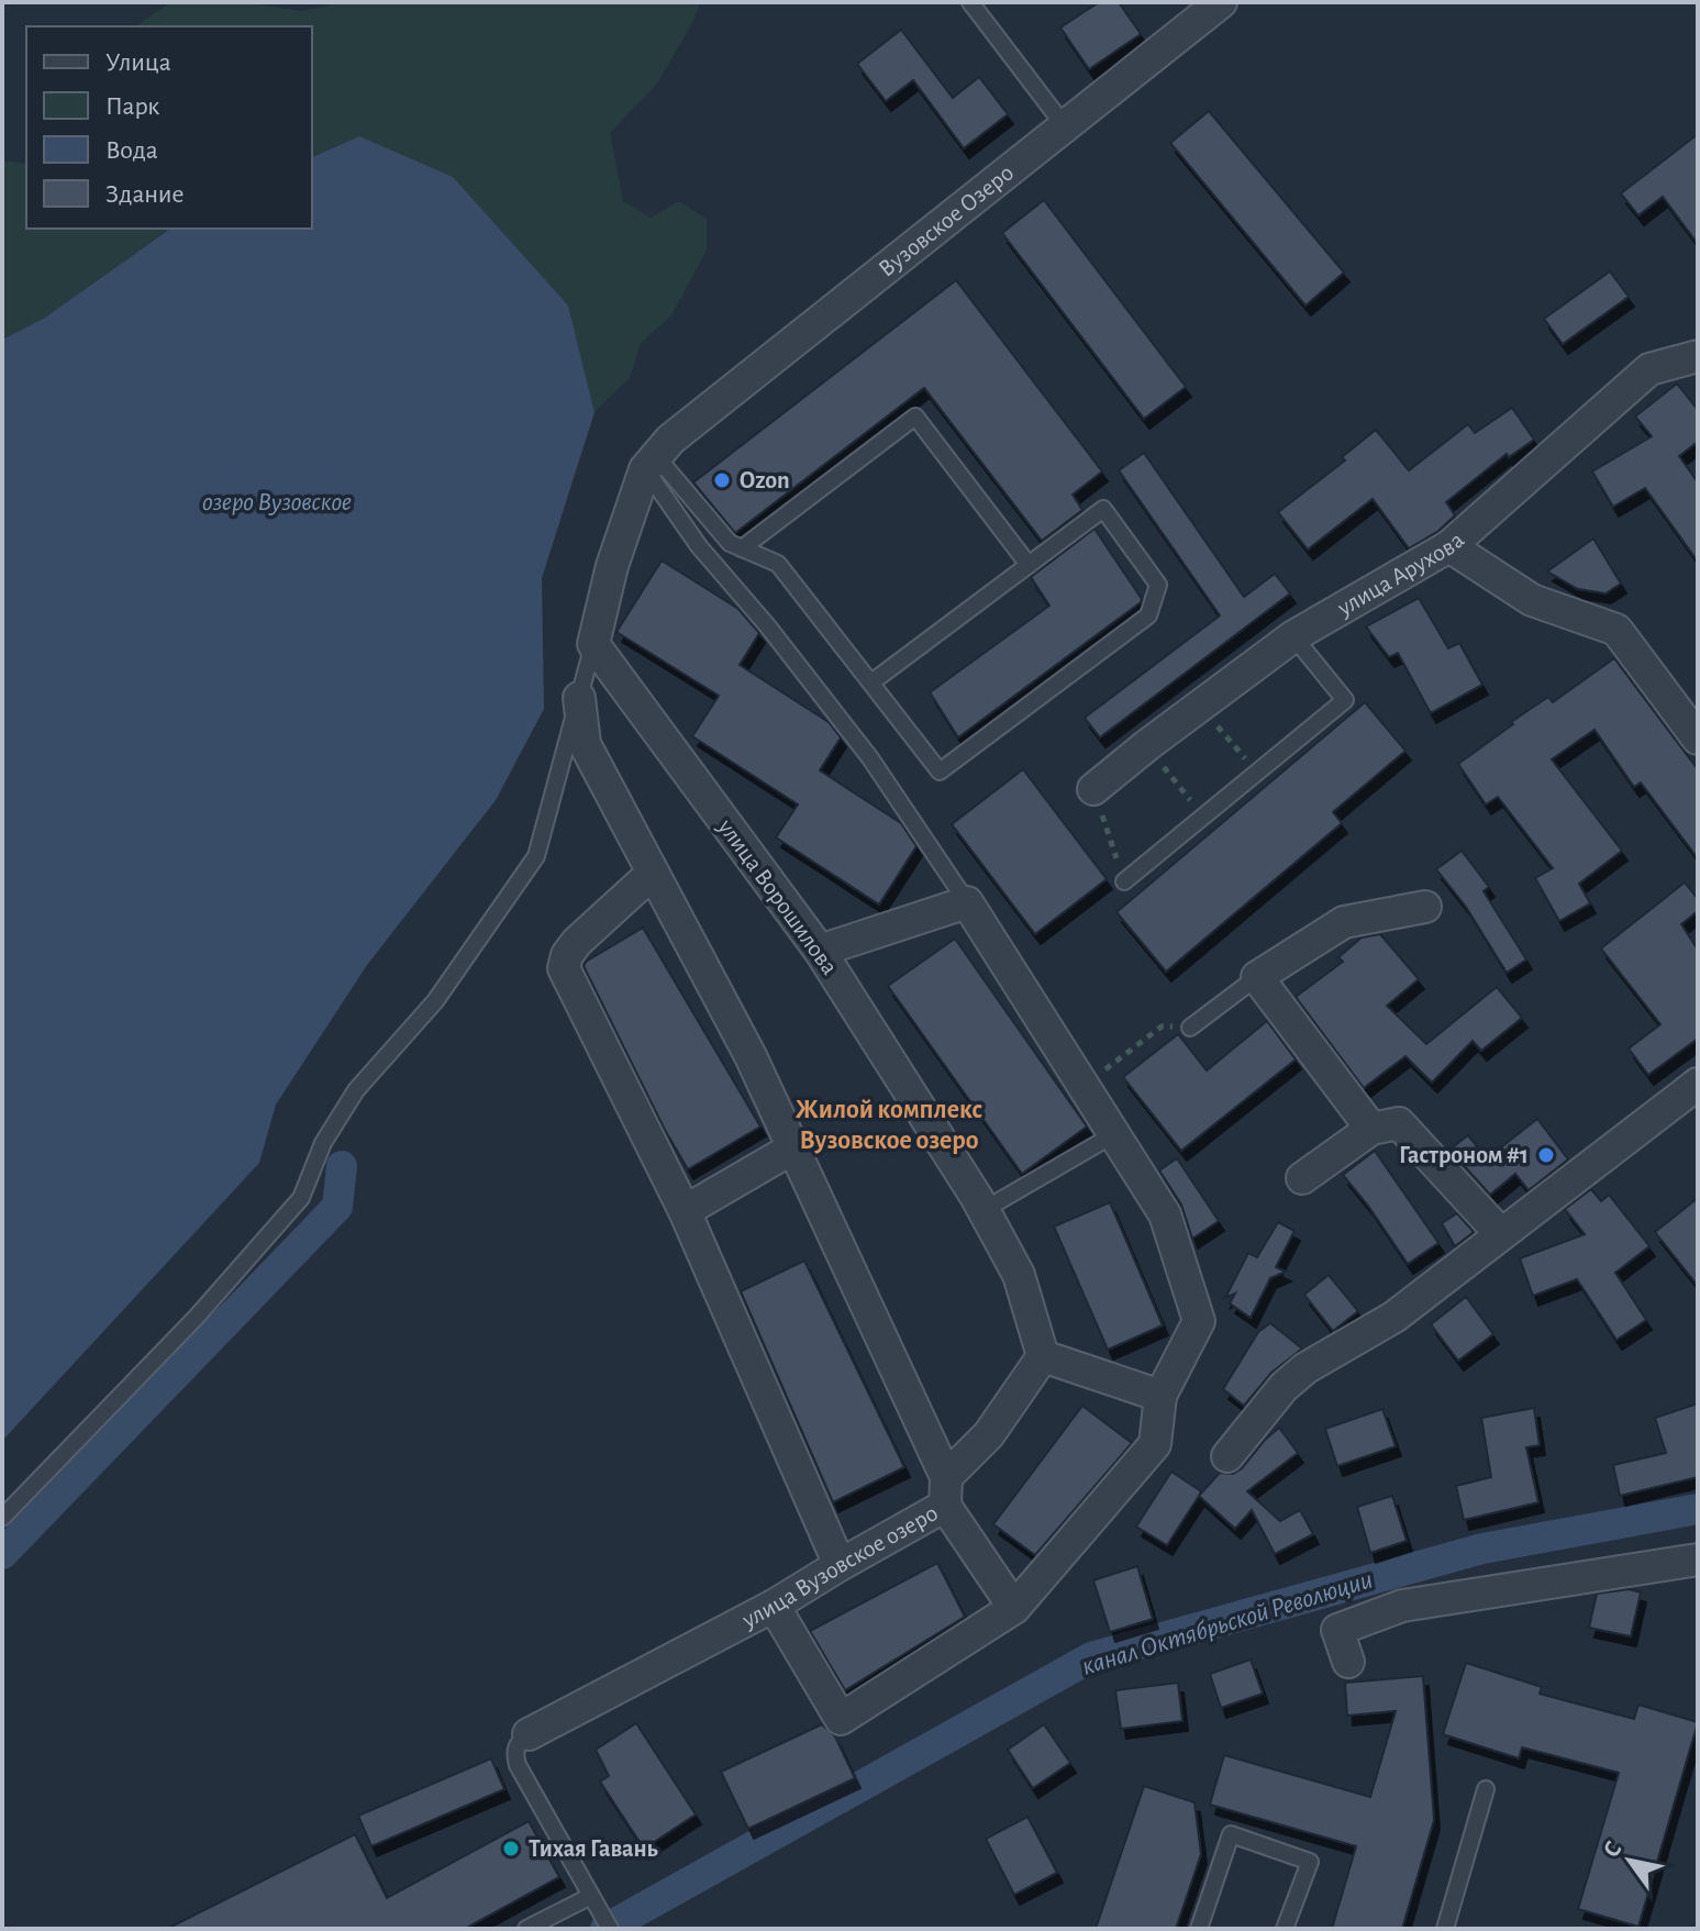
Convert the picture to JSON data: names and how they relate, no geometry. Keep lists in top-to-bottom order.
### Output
{
  "streets": {
    "street": [
      "Вузовское Озеро",
      "улица Арухова",
      "улица Ворошилова",
      "улица Вузовское озеро"
    ]
  },
  "districts": ["Жилой комплекс Вузовское озеро"],
  "water": ["озеро Вузовское", "канал Октябрьской Революции"],
  "places": ["Ozon", "Гастроном #1", "Тихая Гавань"],
  "legend": [
    "Улица",
    "Парк",
    "Вода",
    "Здание"
  ],
  "north": "top left"
}
